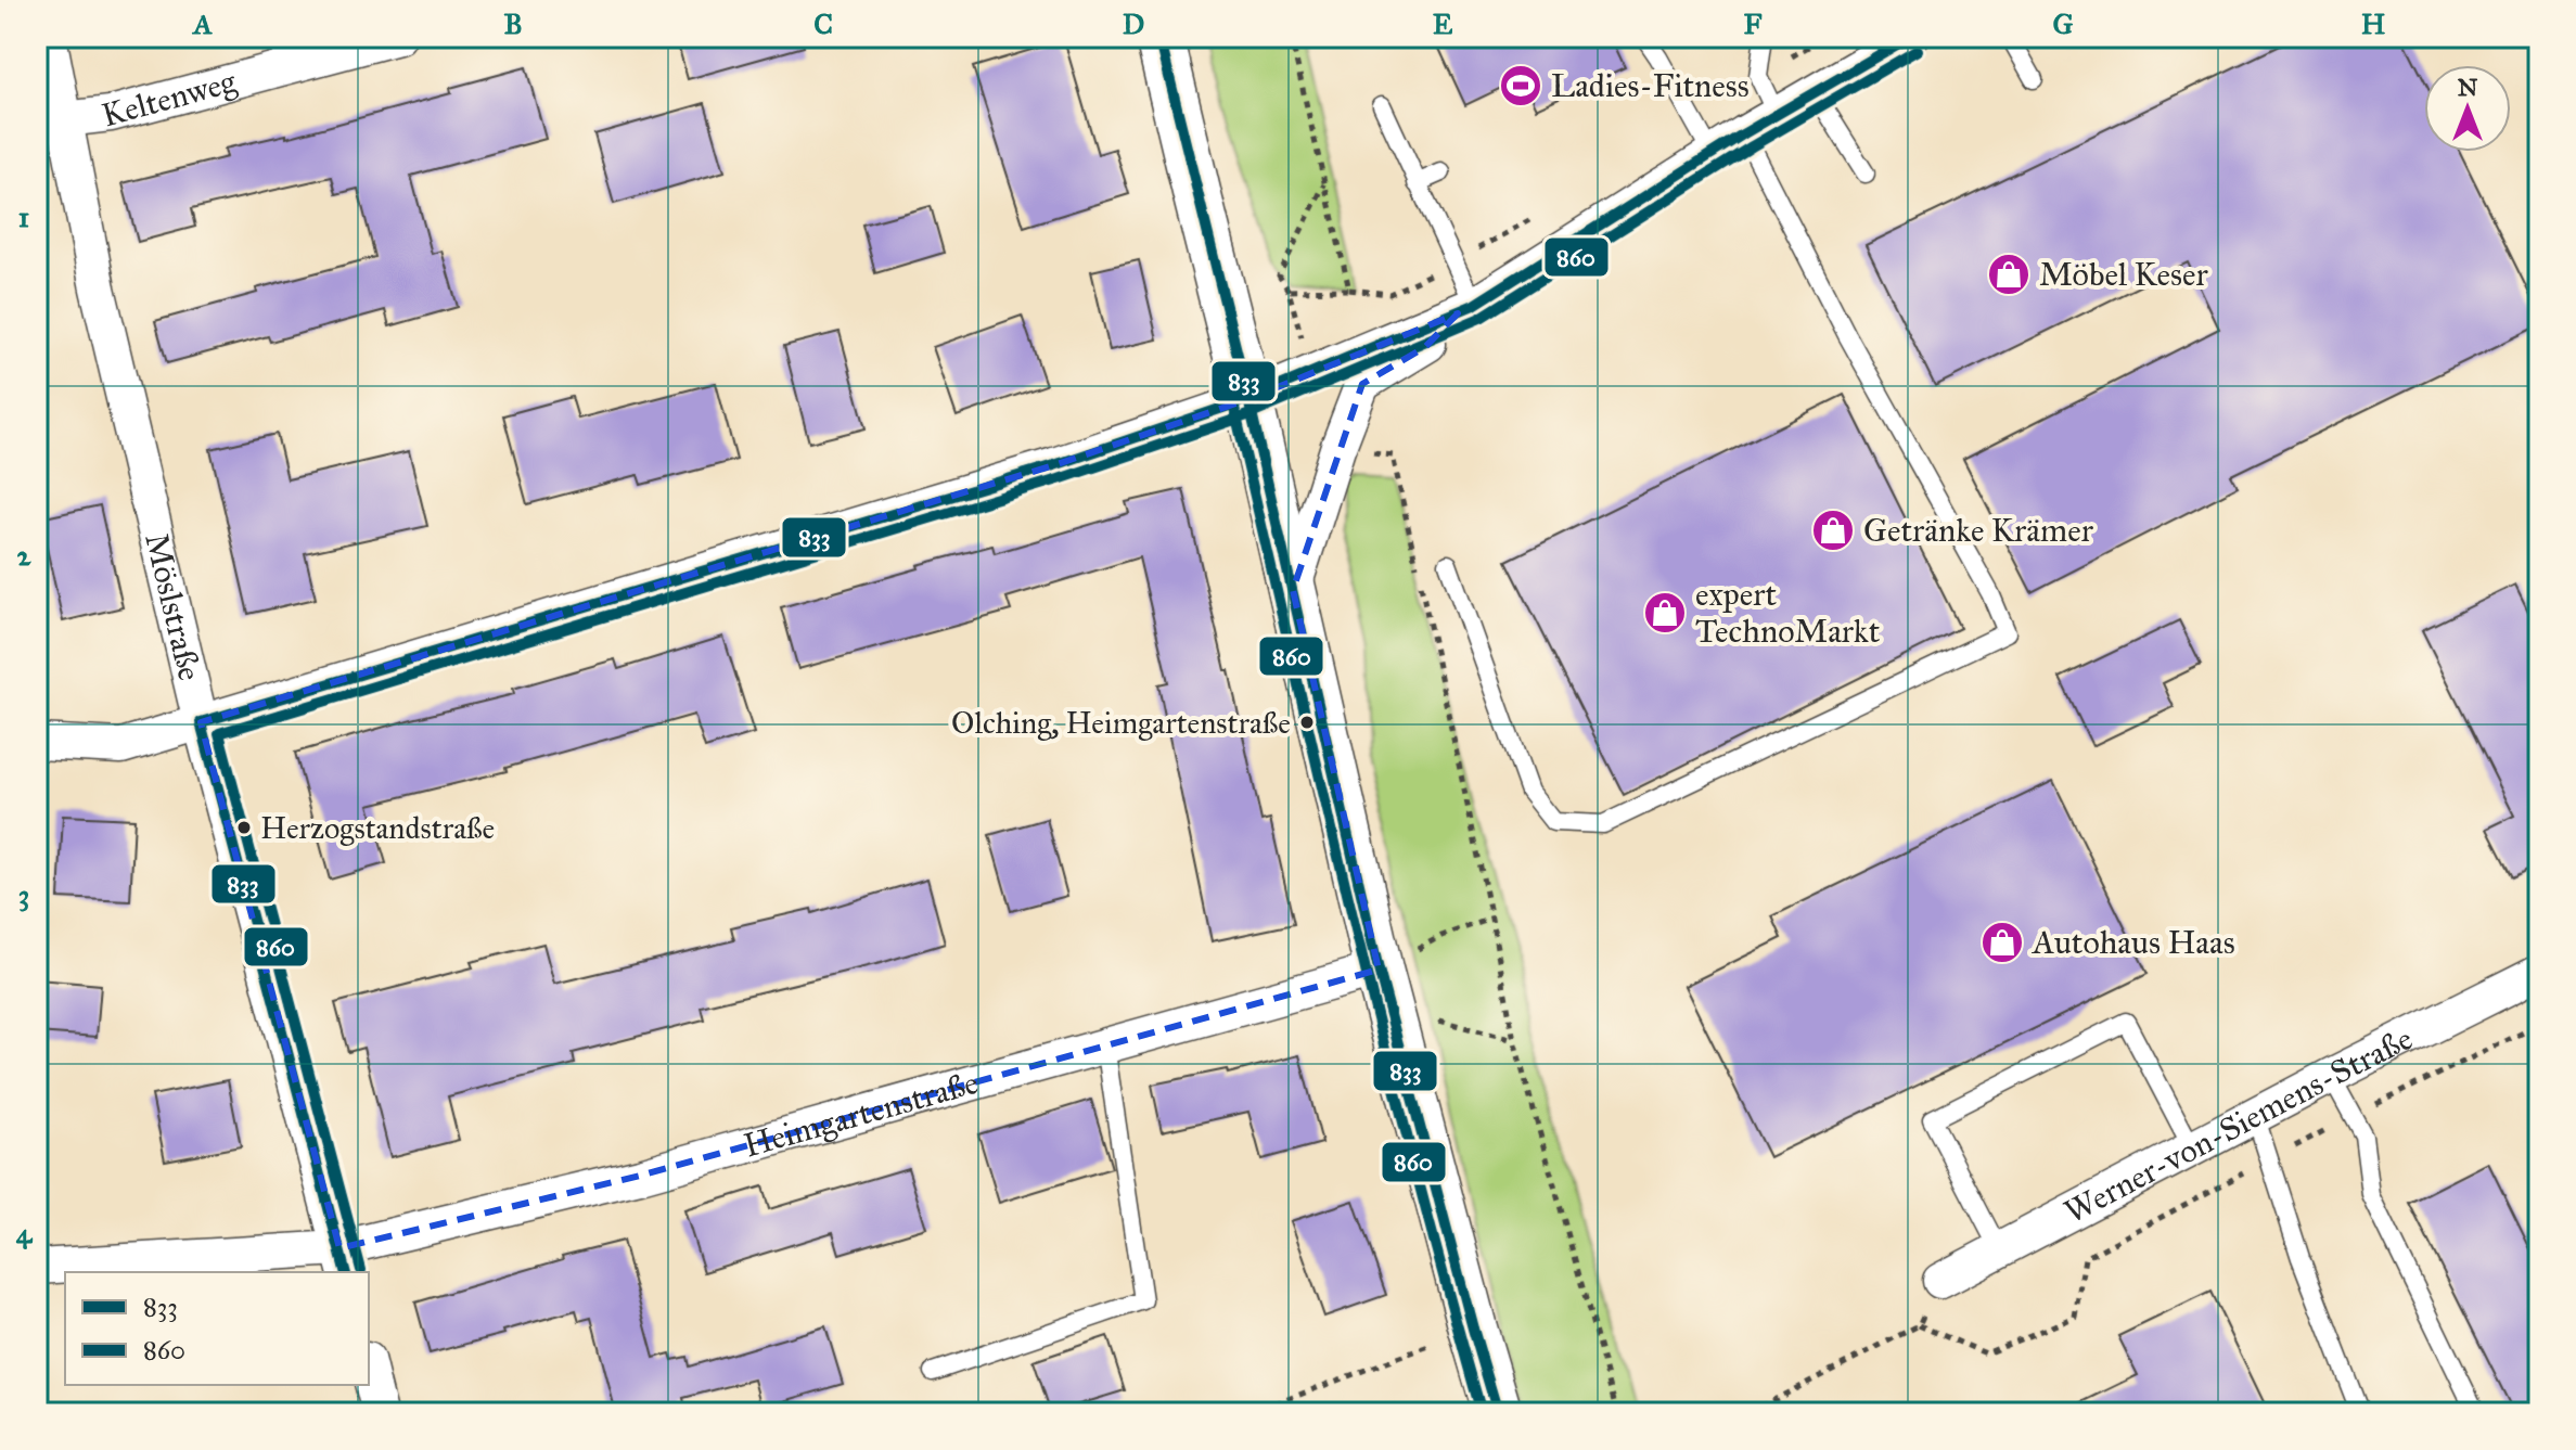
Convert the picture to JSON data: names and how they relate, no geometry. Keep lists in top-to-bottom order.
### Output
{
  "streets": {
    "street": [
      "Keltenweg",
      "Möslstraße",
      "Heimgartenstraße",
      "Werner-von-Siemens-Straße"
    ]
  },
  "crossings": [
    ["Keltenweg", "Möslstraße"],
    ["Möslstraße", "Heimgartenstraße"]
  ],
  "places": {
    "sports": ["Ladies-Fitness"],
    "shop": [
      "Möbel Keser",
      "Getränke Krämer",
      "expert TechnoMarkt",
      "Autohaus Haas"
    ],
    "other": ["Olching, Heimgartenstraße", "Herzogstandstraße"]
  },
  "lines": ["transit line 833", "transit line 860"],
  "legend": ["833", "860"],
  "north": "top",
  "grid": {
    "columns": [
      "A",
      "B",
      "C",
      "D",
      "E",
      "F",
      "G",
      "H"
    ],
    "rows": [
      "1",
      "2",
      "3",
      "4"
    ]
  }
}
